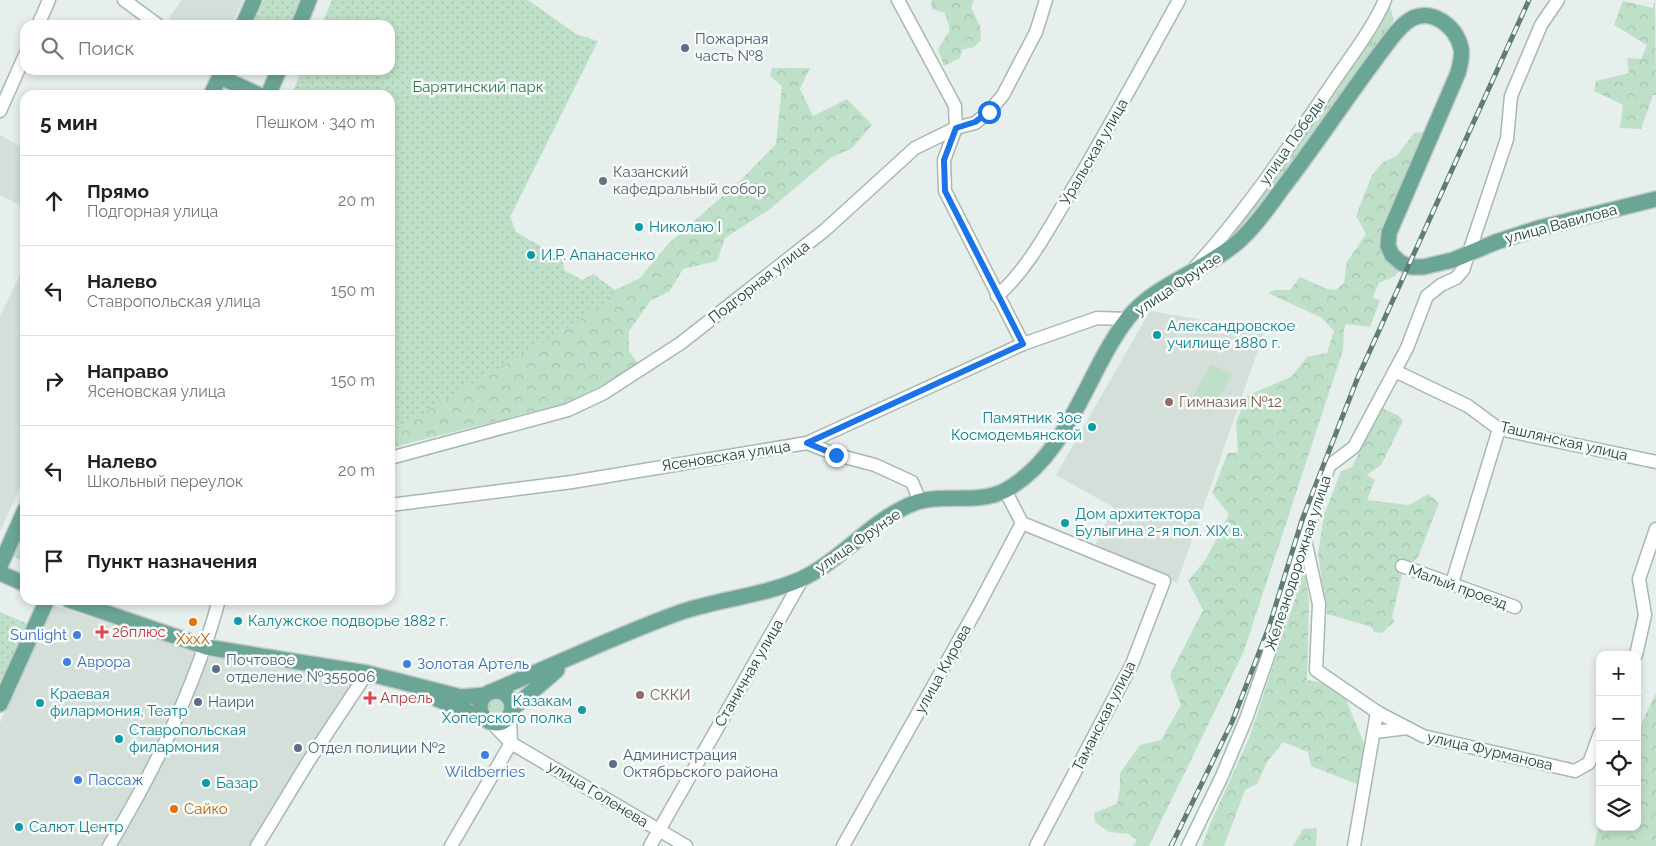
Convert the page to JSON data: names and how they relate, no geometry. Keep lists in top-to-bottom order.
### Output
{
  "streets": {
    "main road": ["улица Вавилова", "улица Фрунзе", "улица Голенева"],
    "street": [
      "улица Победы",
      "Уральская улица",
      "Подгорная улица",
      "Ташлянская улица",
      "Ясеновская улица",
      "Железнодорожная улица",
      "Малый проезд",
      "улица Кирова",
      "Станичная улица",
      "Таманская улица",
      "улица Фурманова"
    ]
  },
  "crossings": [
    ["улица Победы", "улица Фрунзе"],
    ["улица Вавилова", "улица Фрунзе"],
    ["улица Вавилова", "Железнодорожная улица"],
    ["улица Фрунзе", "Ясеновская улица"],
    ["улица Фрунзе", "Железнодорожная улица"],
    ["улица Фрунзе", "Станичная улица"],
    ["улица Фрунзе", "улица Голенева"],
    ["Ташлянская улица", "Железнодорожная улица"],
    ["Железнодорожная улица", "улица Фурманова"],
    ["улица Кирова", "Таманская улица"],
    ["Станичная улица", "улица Голенева"]
  ],
  "parks": ["Барятинский парк"],
  "places": {
    "other": [
      "Пожарная часть №8",
      "Казанский кафедральный собор",
      "Николаю I",
      "И.Р. Апанасенко",
      "Александровское училище 1880 г.",
      "Гимназия №12",
      "Памятник Зое Космодемьянской",
      "Дом архитектора Булыгина 2-я пол. XIX в.",
      "Калужское подворье 1882 г.",
      "XxxX",
      "Sunlight",
      "Аврора",
      "Золотая Артель",
      "Почтовое отделение №355006",
      "СККИ",
      "Наири",
      "Краевая филармония, Театр",
      "Казакам Хоперского полка",
      "Ставропольская филармония",
      "Отдел полиции №2",
      "Wildberries",
      "Администрация Октябрьского района",
      "Пассаж",
      "Базар",
      "Сайко",
      "Салют Центр"
    ],
    "health": ["26плюс", "Апрель"]
  },
  "page": {
    "search": "Поиск",
    "heading": ["5 мин", "Пешком · 340 m"],
    "list": [
      ["Прямо", "Подгорная улица", "20 m"],
      ["Налево", "Ставропольская улица", "150 m"],
      ["Направо", "Ясеновская улица", "150 m"],
      ["Налево", "Школьный переулок", "20 m"],
      "Пункт назначения"
    ],
    "map_buttons": ["+", "−"]
  }
}
